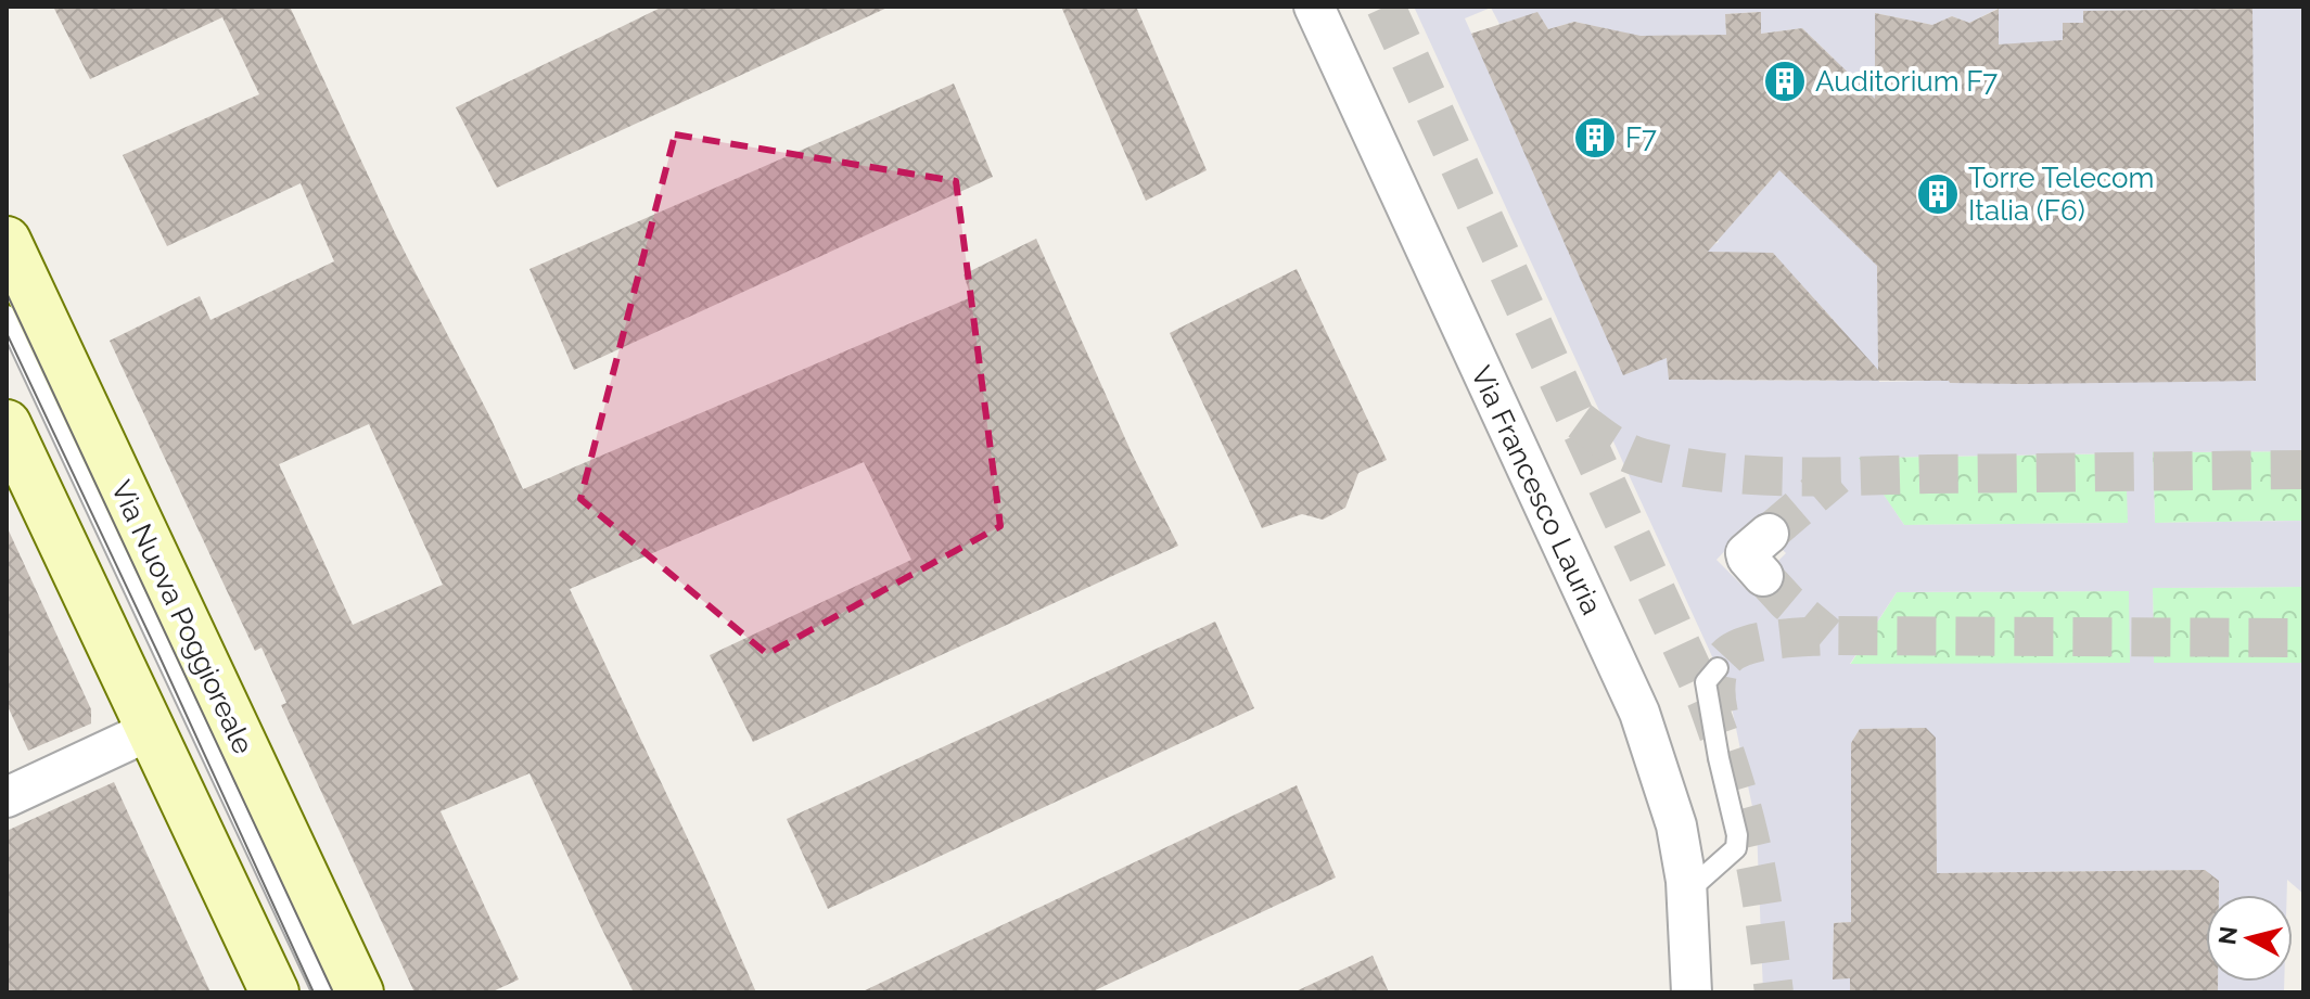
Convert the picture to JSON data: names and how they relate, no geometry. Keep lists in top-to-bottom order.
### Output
{
  "streets": {
    "main road": ["Via Nuova Poggioreale"],
    "street": ["Via Francesco Lauria"]
  },
  "places": {
    "building": ["Auditorium F7", "F7", "Torre Telecom Italia (F6)"]
  },
  "north": "left"
}
